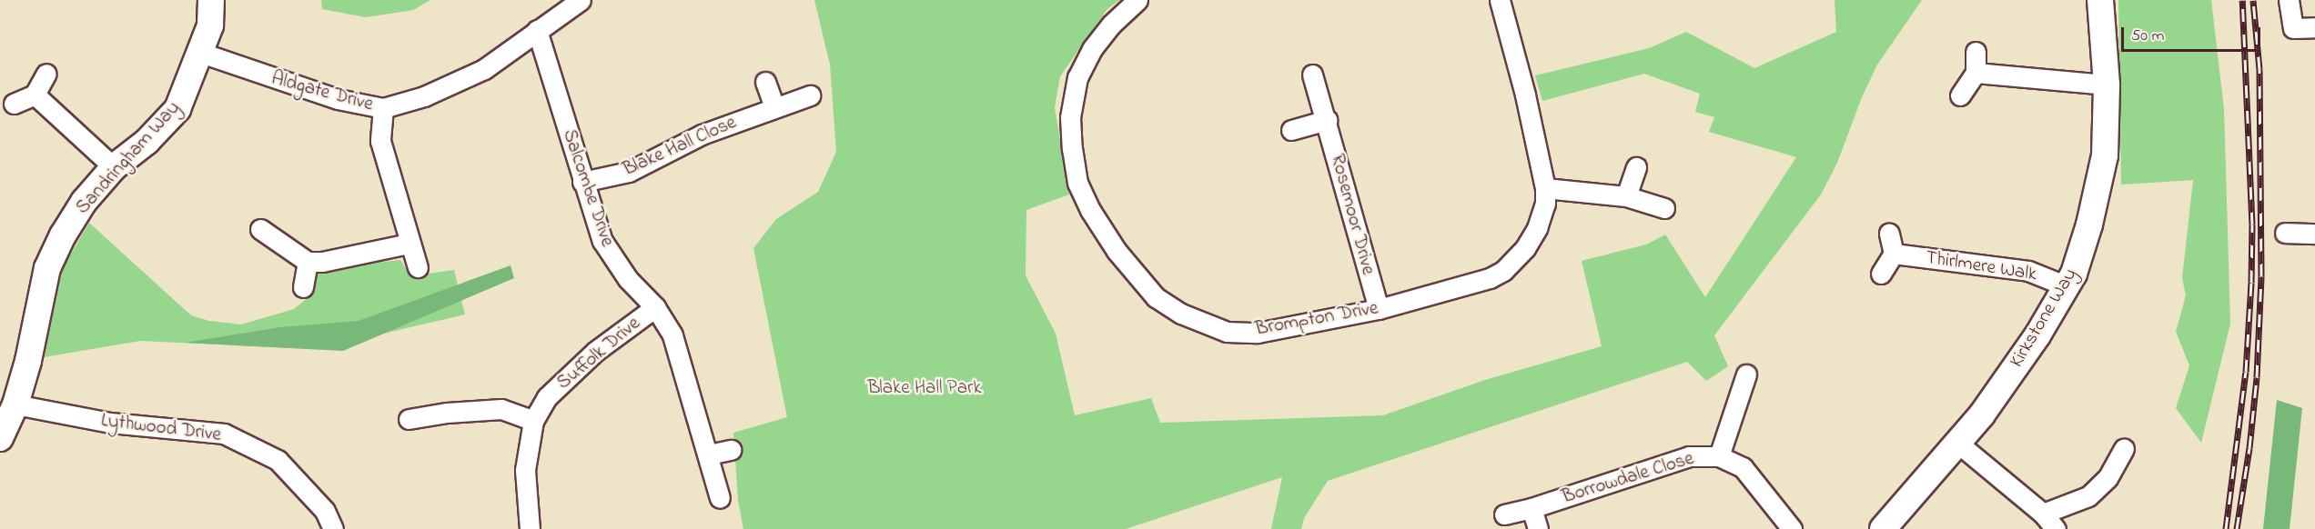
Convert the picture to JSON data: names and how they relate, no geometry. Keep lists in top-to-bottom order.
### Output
{
  "streets": {
    "street": [
      "Aldgate Drive",
      "Blake Hall Close",
      "Sandringham Way",
      "Salcombe Drive",
      "Rosemoor Drive",
      "Thirlmere Walk",
      "Kirkstone Way",
      "Brompton Drive",
      "Suffolk Drive",
      "Lythwood Drive",
      "Borrowdale Close"
    ]
  },
  "crossings": [
    ["Aldgate Drive", "Sandringham Way"],
    ["Aldgate Drive", "Salcombe Drive"],
    ["Blake Hall Close", "Salcombe Drive"],
    ["Sandringham Way", "Lythwood Drive"],
    ["Salcombe Drive", "Suffolk Drive"],
    ["Rosemoor Drive", "Brompton Drive"],
    ["Thirlmere Walk", "Kirkstone Way"]
  ],
  "parks": ["Blake Hall Park"],
  "scale_bar": "50 m"
}
